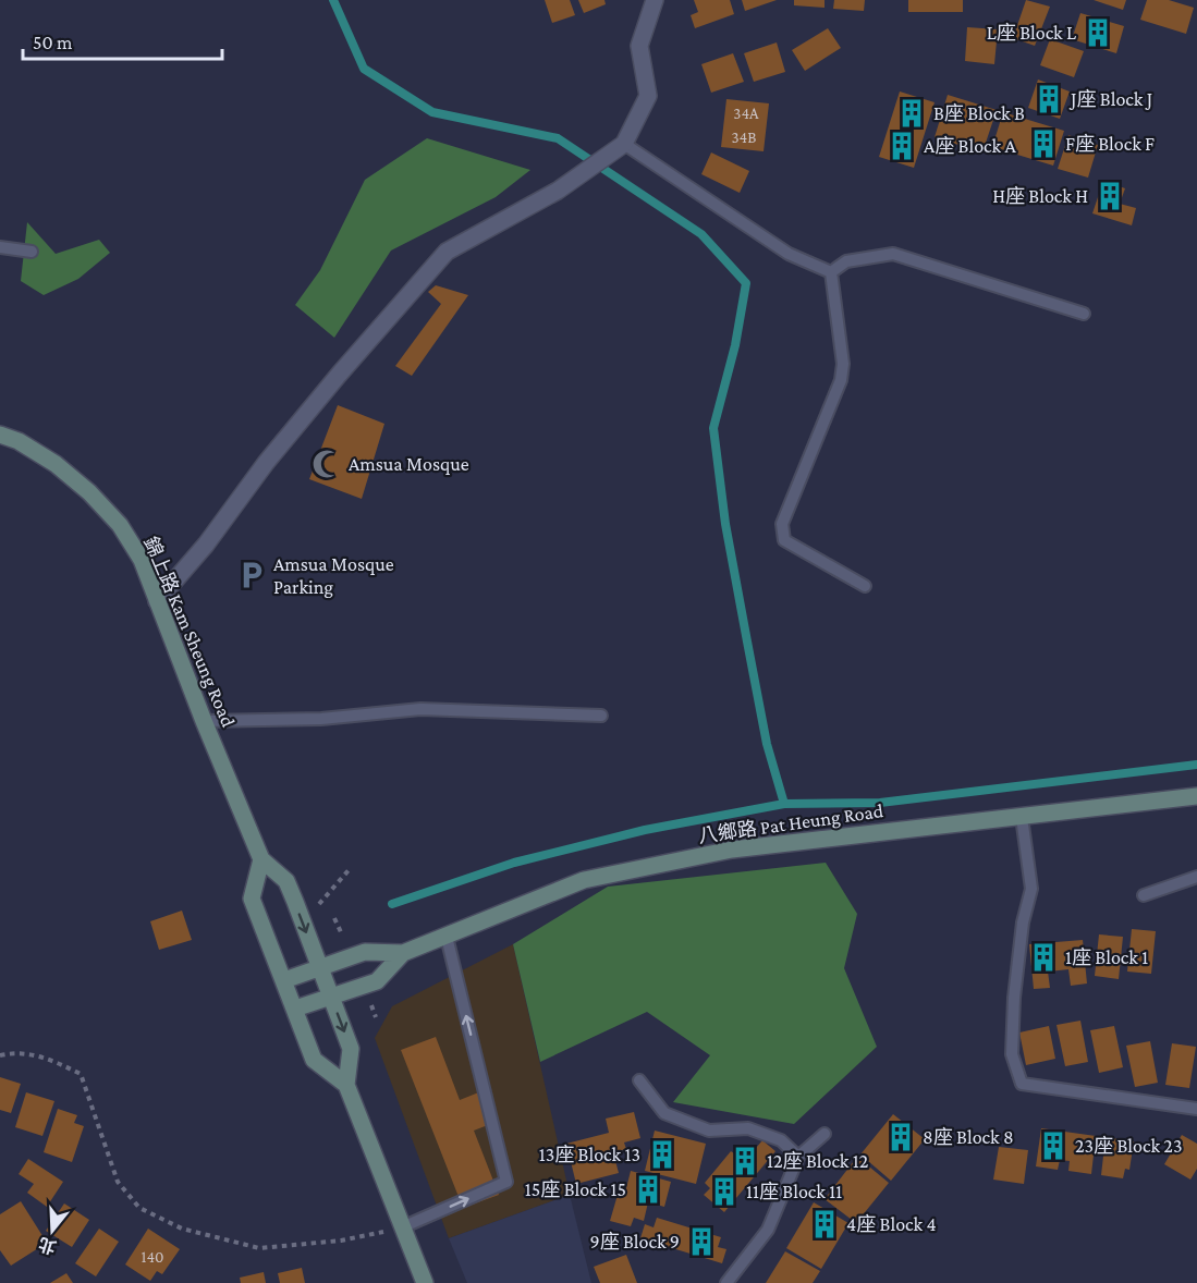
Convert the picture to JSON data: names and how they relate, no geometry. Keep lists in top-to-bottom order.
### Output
{
  "streets": {
    "main road": ["錦上路 Kam Sheung Road", "八鄉路 Pat Heung Road"]
  },
  "crossings": [
    ["錦上路 Kam Sheung Road", "八鄉路 Pat Heung Road"]
  ],
  "places": {
    "building": [
      "L座 Block L",
      "J座 Block J",
      "B座 Block B",
      "F座 Block F",
      "A座 Block A",
      "H座 Block H",
      "1座 Block 1",
      "8座 Block 8",
      "23座 Block 23",
      "13座 Block 13",
      "12座 Block 12",
      "15座 Block 15",
      "11座 Block 11",
      "4座 Block 4",
      "9座 Block 9"
    ],
    "mosque": ["Amsua Mosque"],
    "parking": ["Amsua Mosque Parking"]
  },
  "house_numbers": ["34A", "34B", "140"],
  "scale_bar": "50 m",
  "north": "bottom"
}
